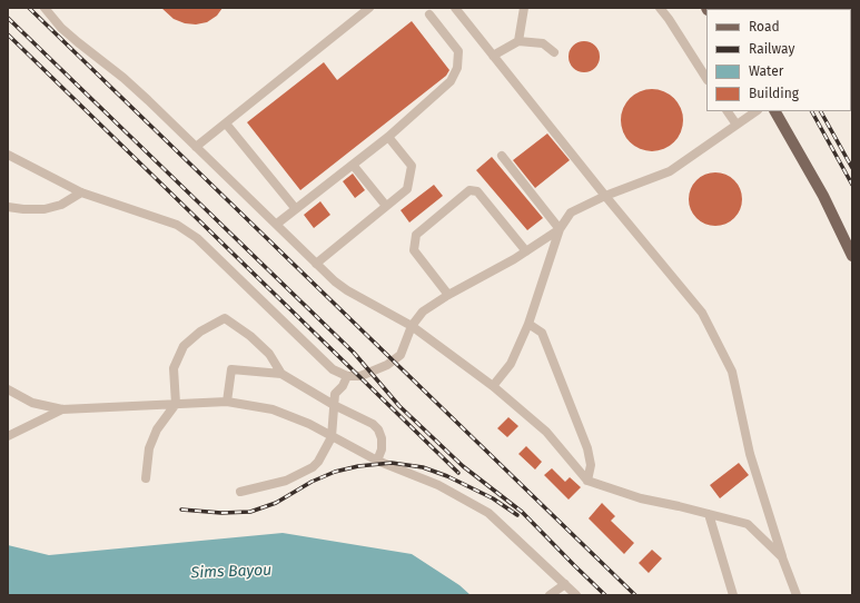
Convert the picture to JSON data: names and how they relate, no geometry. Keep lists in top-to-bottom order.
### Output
{
  "water": ["Sims Bayou"],
  "legend": [
    "Road",
    "Railway",
    "Water",
    "Building"
  ]
}
